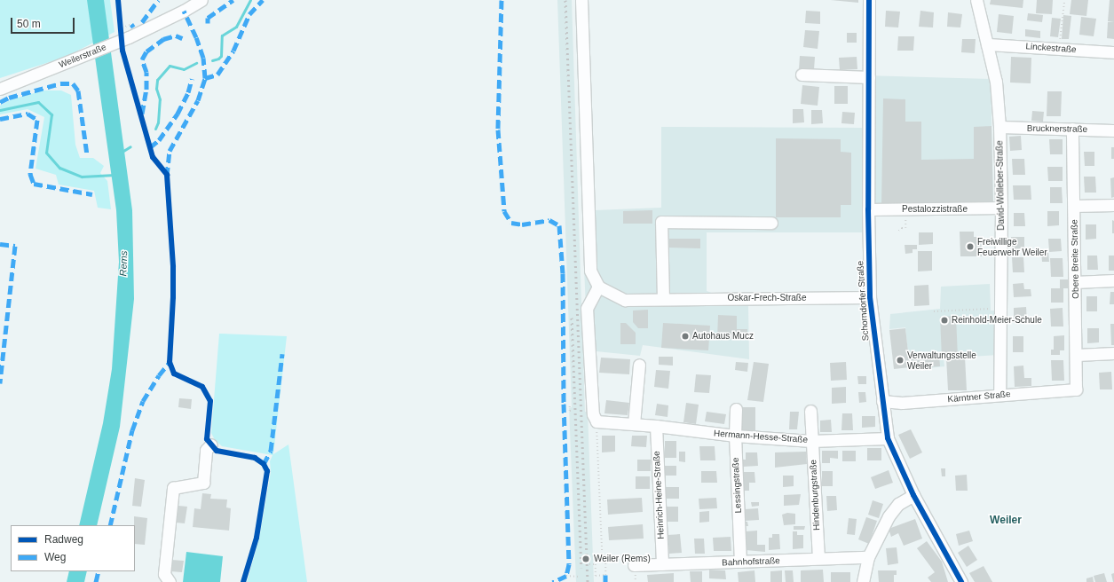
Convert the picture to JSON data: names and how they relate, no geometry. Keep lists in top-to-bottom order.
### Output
{
  "streets": {
    "street": [
      "Linckestraße",
      "Weilerstraße",
      "Brucknerstraße",
      "David-Wolleber-Straße",
      "Pestalozzistraße",
      "Obere Breite Straße",
      "Oskar-Frech-Straße",
      "Schorndorfer Straße",
      "Kärntner Straße",
      "Hermann-Hesse-Straße",
      "Lessingstraße",
      "Heinrich-Heine-Straße",
      "Hindenburgstraße",
      "Bahnhofstraße"
    ]
  },
  "crossings": [
    ["Linckestraße", "David-Wolleber-Straße"],
    ["Brucknerstraße", "David-Wolleber-Straße"],
    ["Brucknerstraße", "Obere Breite Straße"],
    ["David-Wolleber-Straße", "Pestalozzistraße"],
    ["David-Wolleber-Straße", "Kärntner Straße"],
    ["Pestalozzistraße", "Schorndorfer Straße"],
    ["Obere Breite Straße", "Kärntner Straße"],
    ["Oskar-Frech-Straße", "Schorndorfer Straße"],
    ["Schorndorfer Straße", "Kärntner Straße"],
    ["Schorndorfer Straße", "Hermann-Hesse-Straße"],
    ["Hermann-Hesse-Straße", "Lessingstraße"],
    ["Hermann-Hesse-Straße", "Heinrich-Heine-Straße"],
    ["Hermann-Hesse-Straße", "Hindenburgstraße"],
    ["Lessingstraße", "Bahnhofstraße"],
    ["Heinrich-Heine-Straße", "Bahnhofstraße"],
    ["Hindenburgstraße", "Bahnhofstraße"]
  ],
  "districts": ["Weiler"],
  "water": ["Rems"],
  "places": [
    "Freiwillige Feuerwehr Weiler",
    "Reinhold-Meier-Schule",
    "Autohaus Mucz",
    "Verwaltungsstelle Weiler",
    "Weiler (Rems)"
  ],
  "legend": ["Radweg", "Weg"],
  "scale_bar": "50 m"
}
